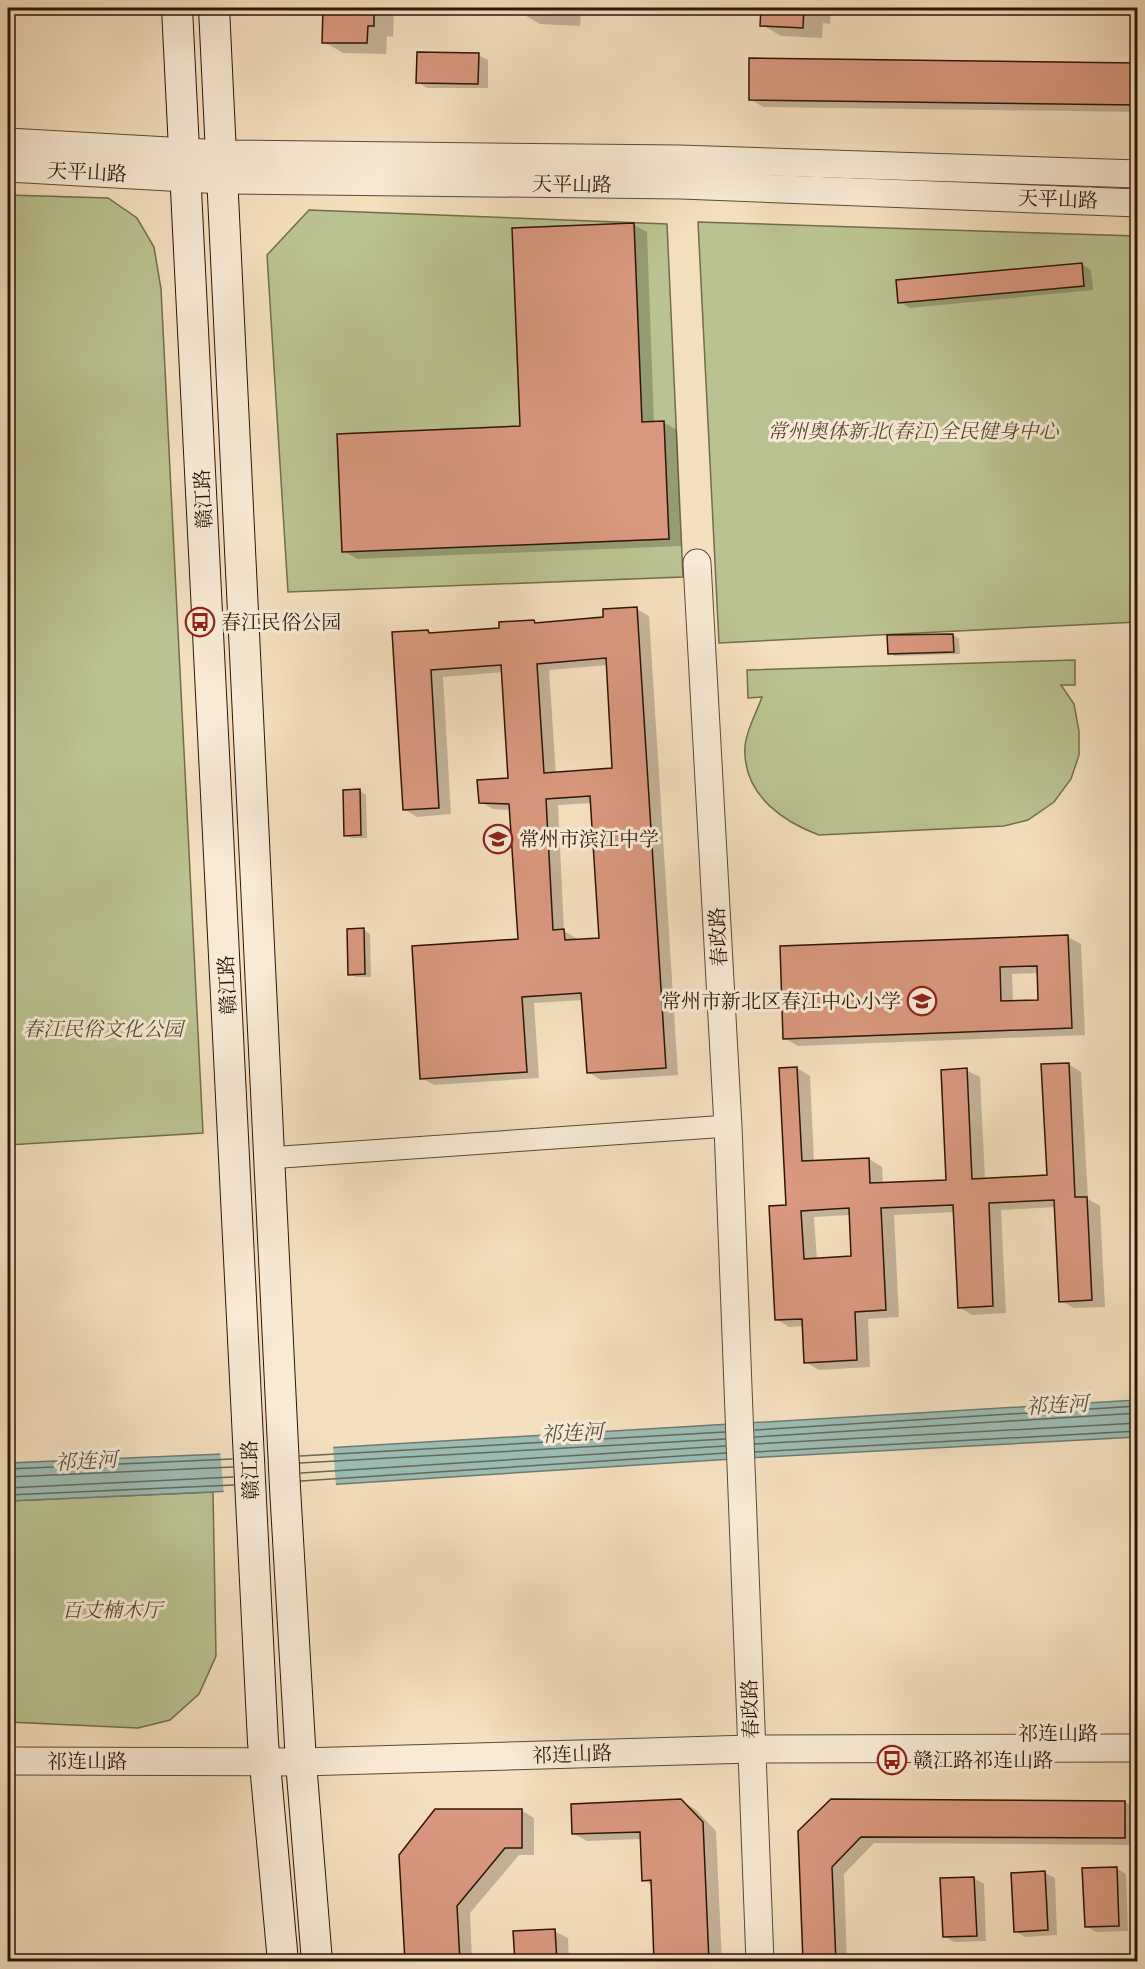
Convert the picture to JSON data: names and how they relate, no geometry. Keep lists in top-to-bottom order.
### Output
{
  "streets": {
    "main road": ["赣江路"],
    "street": ["天平山路", "春政路", "祁连山路"]
  },
  "crossings": [
    ["天平山路", "赣江路"],
    ["赣江路", "祁连山路"],
    ["春政路", "祁连山路"]
  ],
  "water": ["祁连河"],
  "parks": ["常州奥体新北(春江)全民健身中心", "春江民俗文化公园", "百丈楠木厅"],
  "places": {
    "bus stop": ["春江民俗公园", "赣江路祁连山路"],
    "school or university": ["常州市滨江中学", "常州市新北区春江中心小学"]
  }
}
